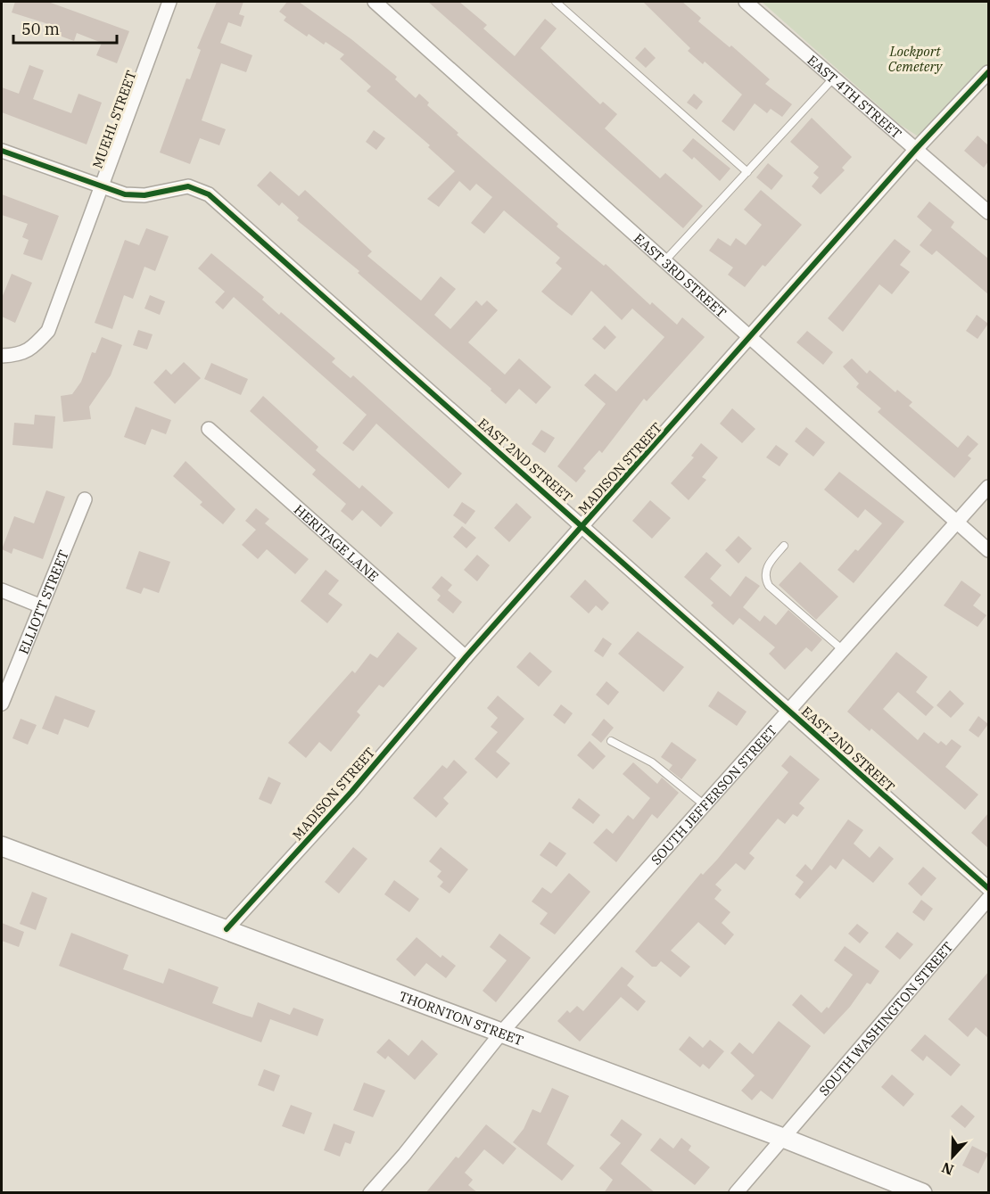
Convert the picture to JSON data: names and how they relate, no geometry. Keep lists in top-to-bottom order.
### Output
{
  "streets": {
    "street": [
      "EAST 4TH STREET",
      "MUEHL STREET",
      "EAST 3RD STREET",
      "EAST 2ND STREET",
      "MADISON STREET",
      "HERITAGE LANE",
      "ELLIOTT STREET",
      "SOUTH JEFFERSON STREET",
      "THORNTON STREET",
      "SOUTH WASHINGTON STREET"
    ]
  },
  "crossings": [
    ["EAST 4TH STREET", "MADISON STREET"],
    ["MUEHL STREET", "EAST 2ND STREET"],
    ["EAST 3RD STREET", "MADISON STREET"],
    ["EAST 3RD STREET", "SOUTH JEFFERSON STREET"],
    ["EAST 2ND STREET", "MADISON STREET"],
    ["EAST 2ND STREET", "SOUTH JEFFERSON STREET"],
    ["MADISON STREET", "HERITAGE LANE"],
    ["MADISON STREET", "THORNTON STREET"],
    ["SOUTH JEFFERSON STREET", "THORNTON STREET"],
    ["THORNTON STREET", "SOUTH WASHINGTON STREET"]
  ],
  "parks": ["Lockport Cemetery"],
  "scale_bar": "50 m",
  "north": "bottom"
}
